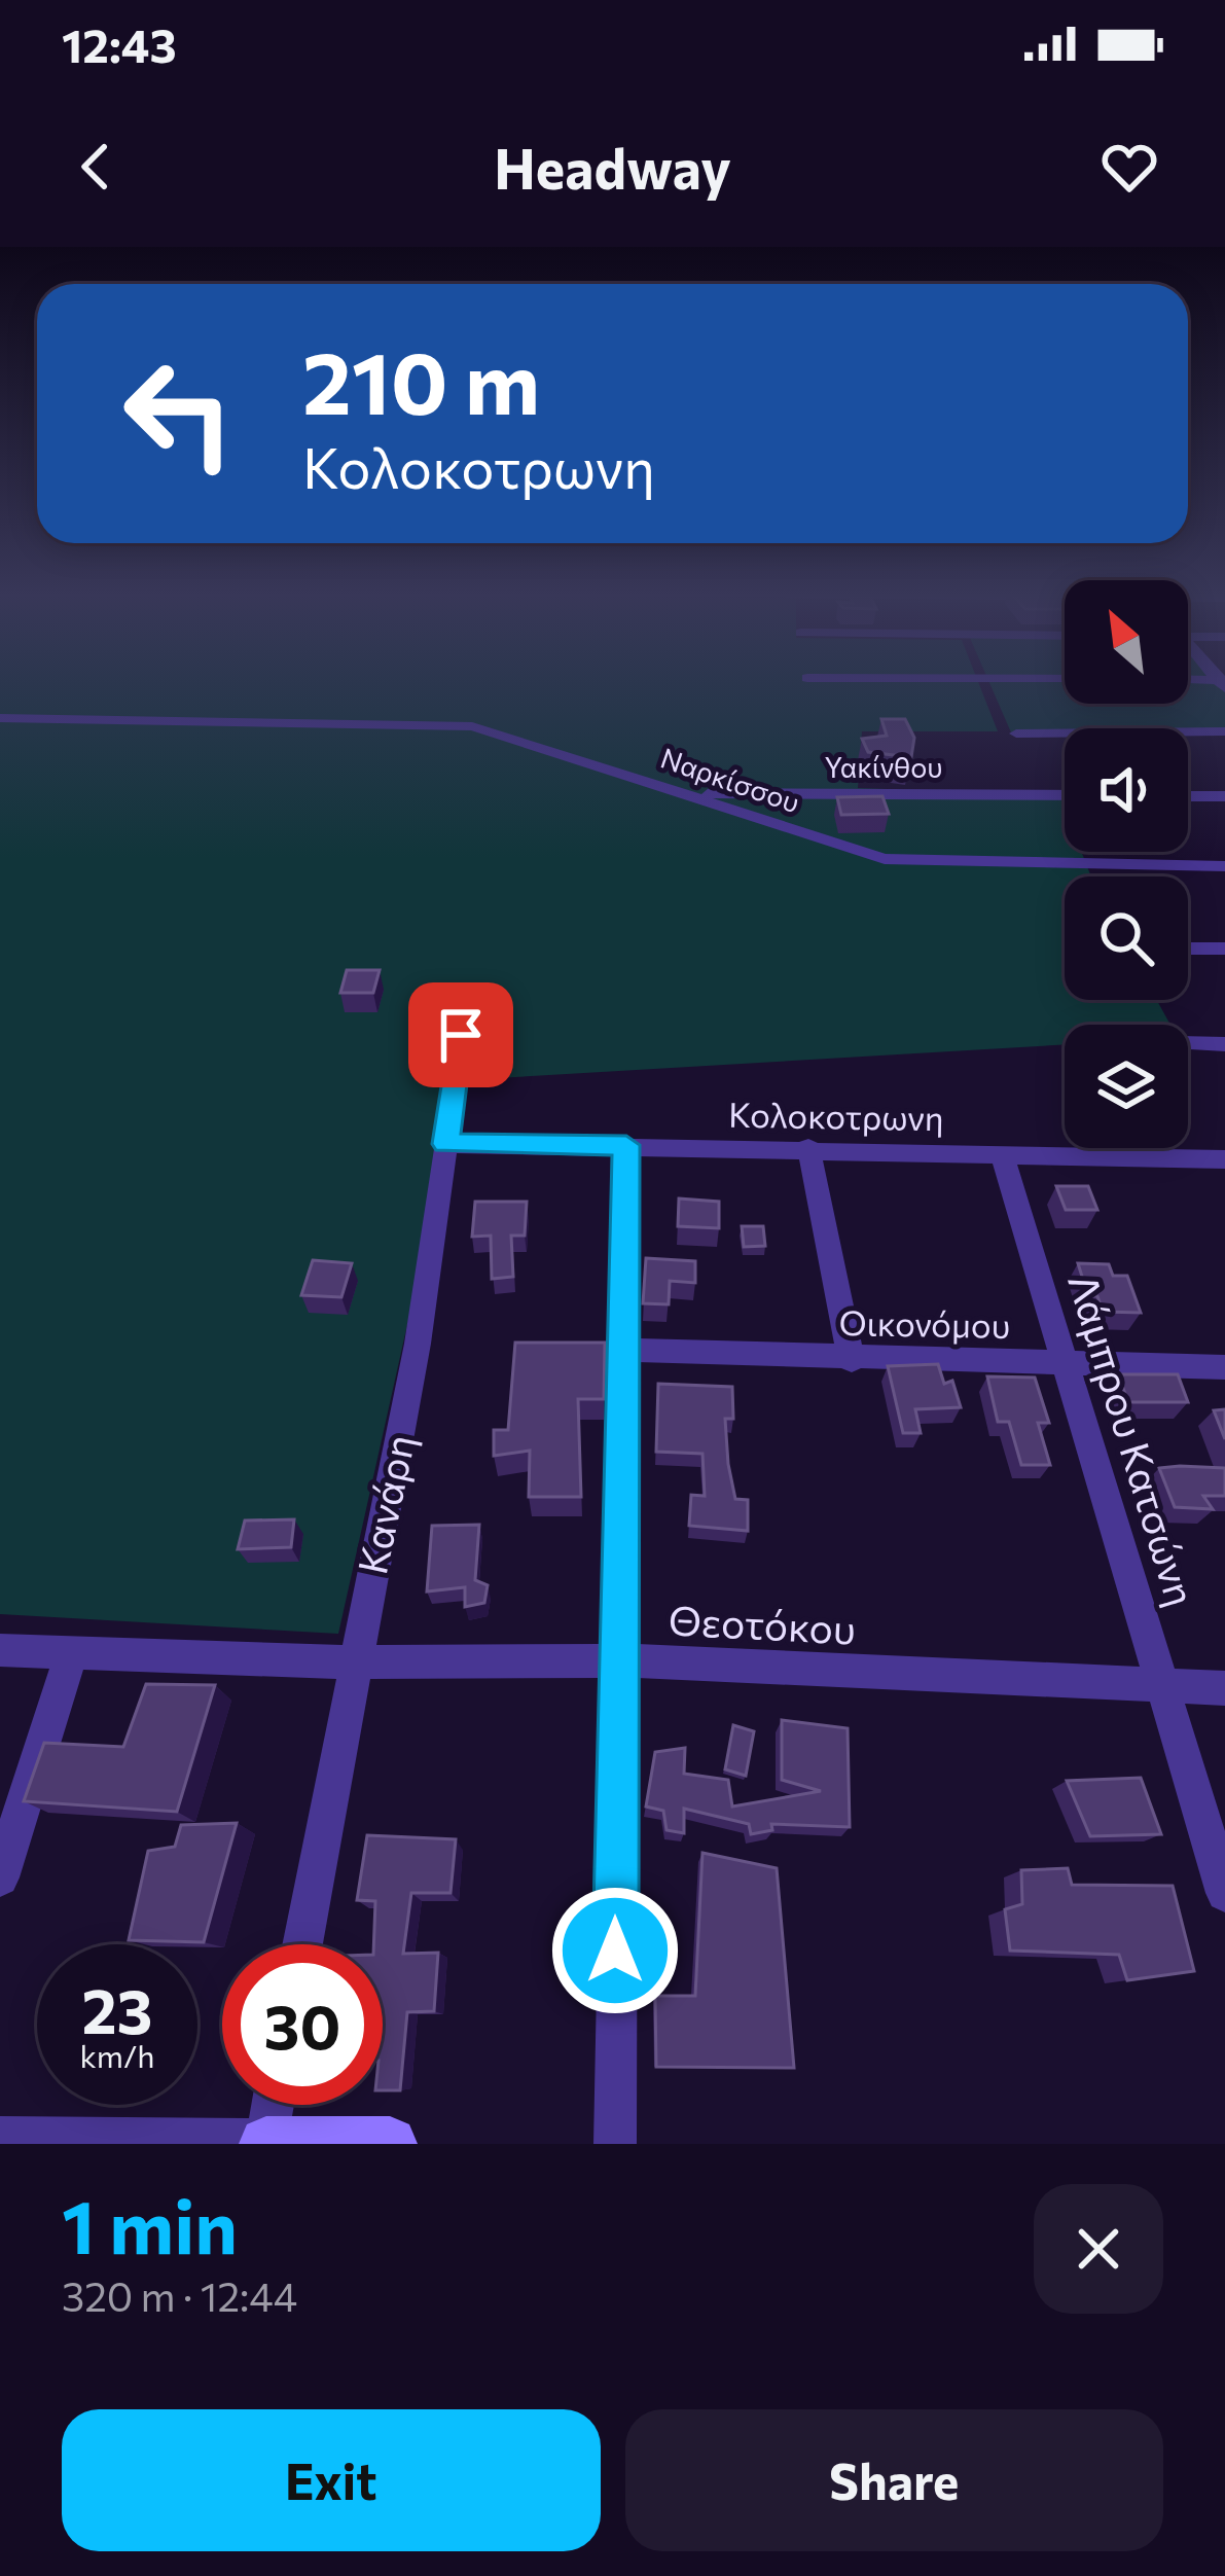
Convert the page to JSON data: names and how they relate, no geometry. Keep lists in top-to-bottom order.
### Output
{
  "streets": {
    "street": [
      "Υακίνθου",
      "Ναρκίσσου",
      "Κολοκοτρωνη",
      "Οικονόμου",
      "Λάμπρου Κατσώνη",
      "Κανάρη",
      "Θεοτόκου"
    ]
  },
  "crossings": [
    ["Υακίνθου", "Ναρκίσσου"],
    ["Κολοκοτρωνη", "Λάμπρου Κατσώνη"],
    ["Κολοκοτρωνη", "Κανάρη"],
    ["Οικονόμου", "Λάμπρου Κατσώνη"],
    ["Λάμπρου Κατσώνη", "Θεοτόκου"],
    ["Κανάρη", "Θεοτόκου"]
  ],
  "north": "top left",
  "page": {
    "status": "12:43",
    "header": "Headway",
    "turn": ["210 m", "Κολοκοτρωνη"],
    "speed": "23 km/h",
    "limit": "30",
    "heading": ["1 min", "320 m · 12:44"],
    "buttons": ["Exit", "Share"]
  }
}
